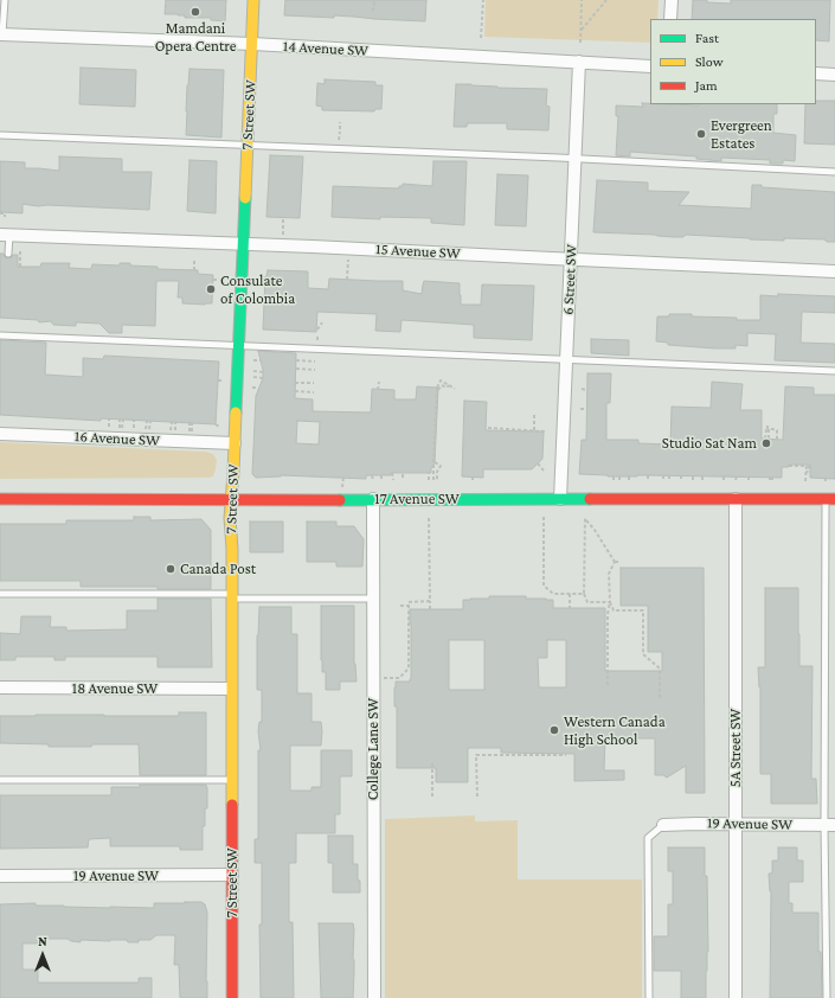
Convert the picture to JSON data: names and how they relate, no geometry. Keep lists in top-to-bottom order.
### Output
{
  "streets": {
    "street": [
      "14 Avenue SW",
      "7 Street SW",
      "15 Avenue SW",
      "6 Street SW",
      "16 Avenue SW",
      "17 Avenue SW",
      "18 Avenue SW",
      "5A Street SW",
      "College Lane SW",
      "19 Avenue SW"
    ]
  },
  "crossings": [
    ["14 Avenue SW", "7 Street SW"],
    ["14 Avenue SW", "6 Street SW"],
    ["7 Street SW", "15 Avenue SW"],
    ["7 Street SW", "16 Avenue SW"],
    ["7 Street SW", "17 Avenue SW"],
    ["7 Street SW", "18 Avenue SW"],
    ["7 Street SW", "19 Avenue SW"],
    ["15 Avenue SW", "6 Street SW"],
    ["6 Street SW", "17 Avenue SW"],
    ["17 Avenue SW", "5A Street SW"],
    ["17 Avenue SW", "College Lane SW"],
    ["5A Street SW", "19 Avenue SW"]
  ],
  "places": [
    "Mamdani Opera Centre",
    "Evergreen Estates",
    "Consulate of Colombia",
    "Studio Sat Nam",
    "Canada Post",
    "Western Canada High School"
  ],
  "legend": ["Fast", "Slow", "Jam"],
  "north": "top"
}
